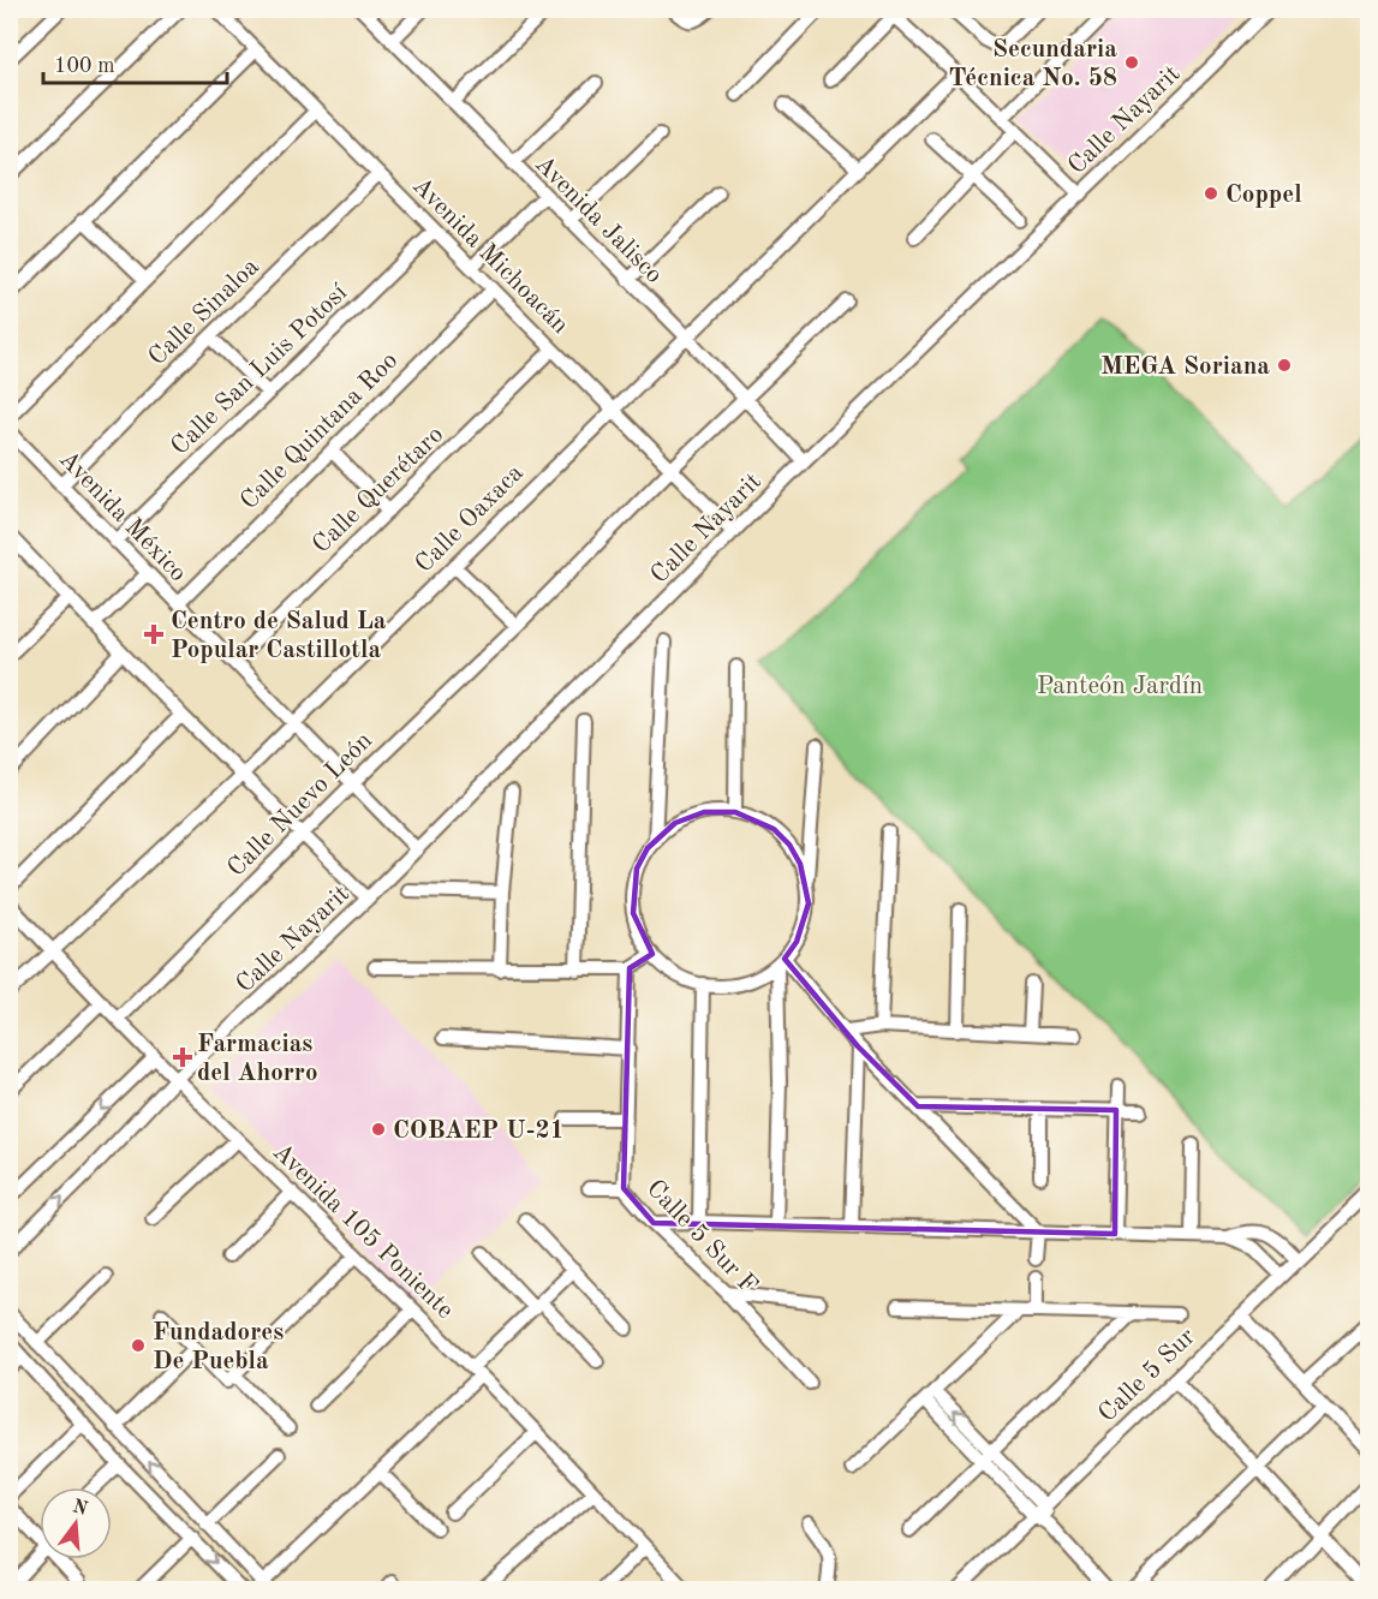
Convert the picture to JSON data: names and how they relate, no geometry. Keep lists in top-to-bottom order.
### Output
{
  "streets": {
    "street": [
      "Calle Nayarit",
      "Avenida Jalisco",
      "Avenida Michoacán",
      "Calle Sinaloa",
      "Calle San Luis Potosí",
      "Calle Quintana Roo",
      "Calle Querétaro",
      "Avenida México",
      "Calle Oaxaca",
      "Calle Nuevo León",
      "Avenida 105 Poniente",
      "Calle 5 Sur F",
      "Calle 5 Sur"
    ]
  },
  "crossings": [
    ["Calle Nayarit", "Avenida Jalisco"],
    ["Calle Nayarit", "Avenida Michoacán"],
    ["Calle Nayarit", "Avenida México"],
    ["Calle Nayarit", "Avenida 105 Poniente"],
    ["Avenida Jalisco", "Calle Oaxaca"],
    ["Avenida Jalisco", "Calle Nuevo León"],
    ["Avenida Michoacán", "Calle Sinaloa"],
    ["Avenida Michoacán", "Calle San Luis Potosí"],
    ["Avenida Michoacán", "Calle Quintana Roo"],
    ["Avenida Michoacán", "Calle Querétaro"],
    ["Avenida Michoacán", "Calle Oaxaca"],
    ["Avenida Michoacán", "Calle Nuevo León"],
    ["Calle Sinaloa", "Avenida México"],
    ["Calle San Luis Potosí", "Avenida México"],
    ["Calle Quintana Roo", "Avenida México"],
    ["Calle Querétaro", "Avenida México"],
    ["Avenida México", "Calle Oaxaca"],
    ["Avenida México", "Calle Nuevo León"],
    ["Calle Oaxaca", "Avenida 105 Poniente"],
    ["Calle Nuevo León", "Avenida 105 Poniente"]
  ],
  "parks": ["Panteón Jardín"],
  "places": {
    "other": [
      "Secundaria Técnica No. 58",
      "Coppel",
      "MEGA Soriana",
      "COBAEP U-21",
      "Fundadores De Puebla"
    ],
    "health": ["Centro de Salud La Popular Castillotla", "Farmacias del Ahorro"]
  },
  "scale_bar": "100 m",
  "north": "top"
}
